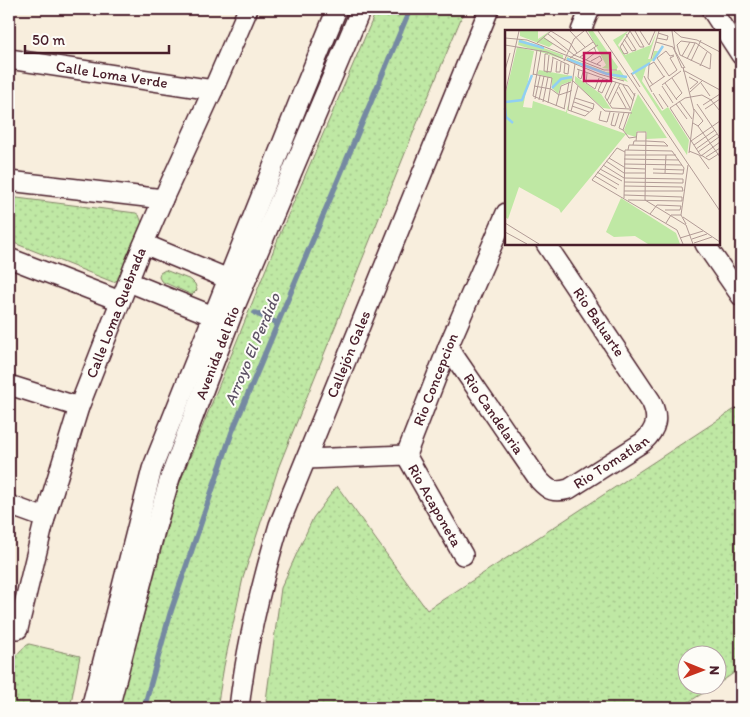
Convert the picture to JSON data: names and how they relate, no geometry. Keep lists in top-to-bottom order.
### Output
{
  "streets": {
    "street": [
      "Calle Loma Verde",
      "Calle Loma Quebrada",
      "Rio Baluarte",
      "Avenida del Río",
      "Callejón Gales",
      "Rio Concepcion",
      "Rio Candelaria",
      "Rio Tomatlan",
      "Rio Acaponeta"
    ]
  },
  "crossings": [
    ["Calle Loma Verde", "Calle Loma Quebrada"],
    ["Rio Baluarte", "Rio Tomatlan"],
    ["Rio Concepcion", "Rio Candelaria"],
    ["Rio Concepcion", "Rio Acaponeta"],
    ["Rio Candelaria", "Rio Tomatlan"]
  ],
  "water": ["Arroyo El Perdido"],
  "scale_bar": "50 m",
  "north": "right"
}
